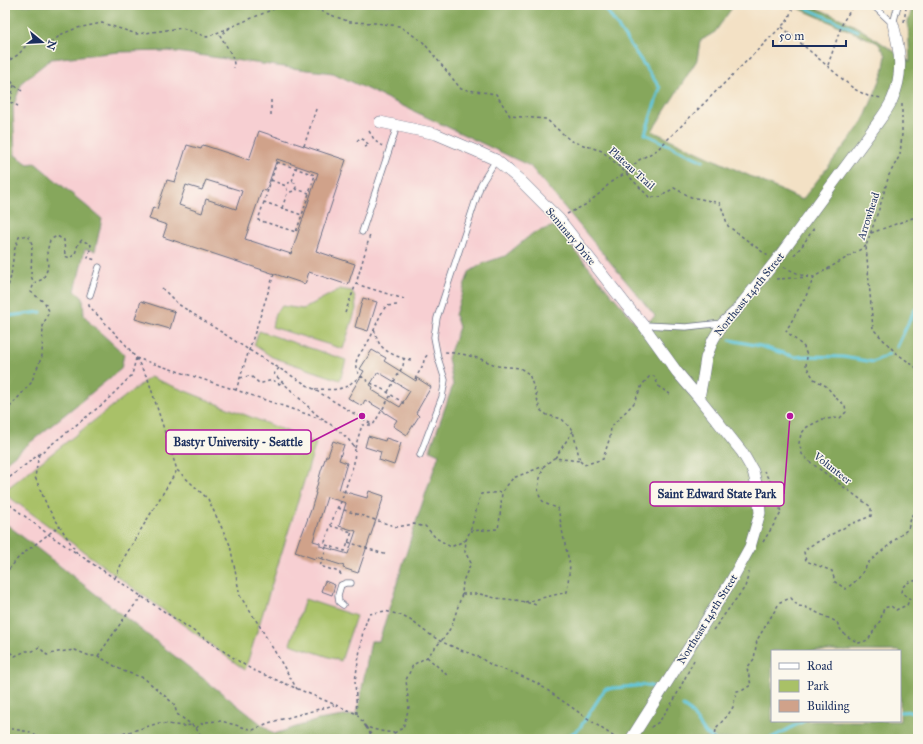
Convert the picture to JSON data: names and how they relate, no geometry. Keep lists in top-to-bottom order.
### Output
{
  "streets": {
    "street": ["Seminary Drive", "Northeast 145th Street"],
    "path": ["Plateau Trail", "Arrowhead", "Volunteer"]
  },
  "crossings": [
    ["Plateau Trail", "Northeast 145th Street"],
    ["Seminary Drive", "Northeast 145th Street"]
  ],
  "places": ["Bastyr University - Seattle", "Saint Edward State Park"],
  "legend": ["Road", "Park", "Building"],
  "scale_bar": "50 m",
  "north": "right"
}
